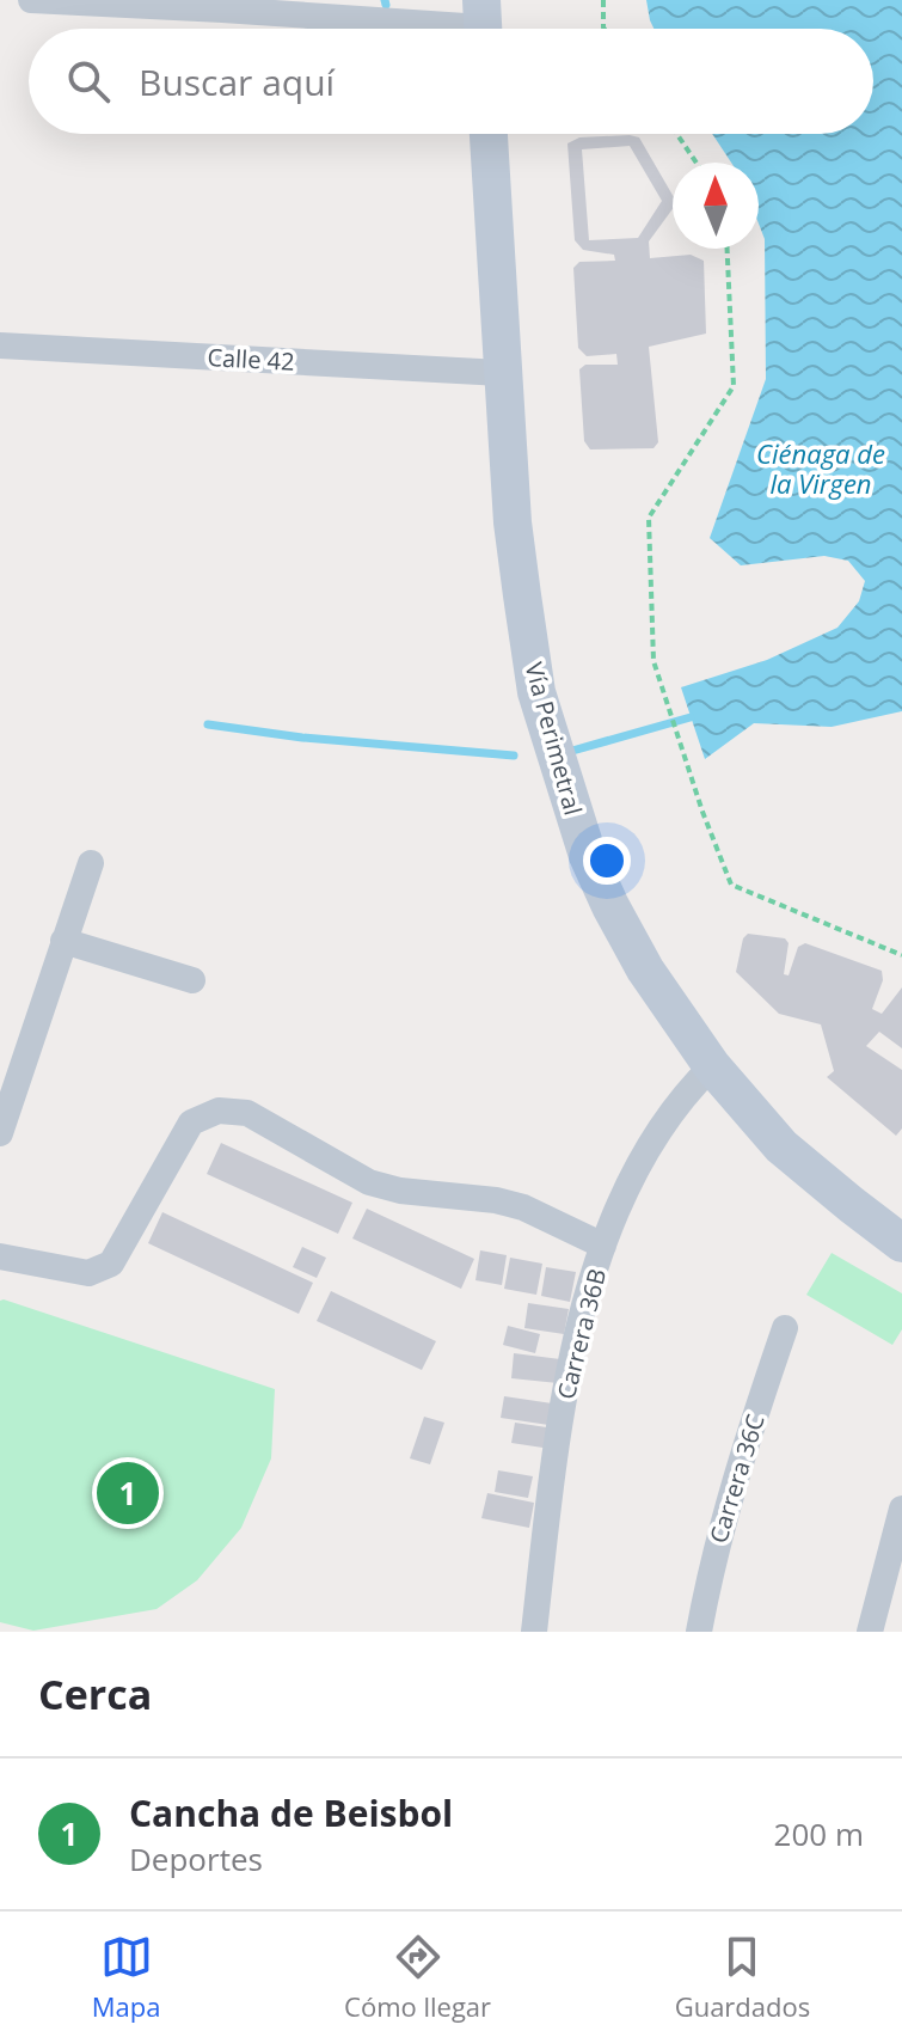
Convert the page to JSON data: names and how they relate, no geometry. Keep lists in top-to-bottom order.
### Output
{
  "streets": {
    "street": [
      "Calle 42",
      "Vía Perimetral",
      "Carrera 36B",
      "Carrera 36C"
    ]
  },
  "crossings": [
    ["Calle 42", "Vía Perimetral"],
    ["Vía Perimetral", "Carrera 36B"]
  ],
  "water": ["Ciénaga de la Virgen"],
  "north": "top",
  "page": {
    "search": "Buscar aquí",
    "pins": "1",
    "heading": "Cerca",
    "list": [
      {
        "mark": "1",
        "name": "Cancha de Beisbol",
        "note": "Deportes",
        "value": "200 m"
      }
    ],
    "nav": ["Mapa", "Cómo llegar", "Guardados"]
  }
}
